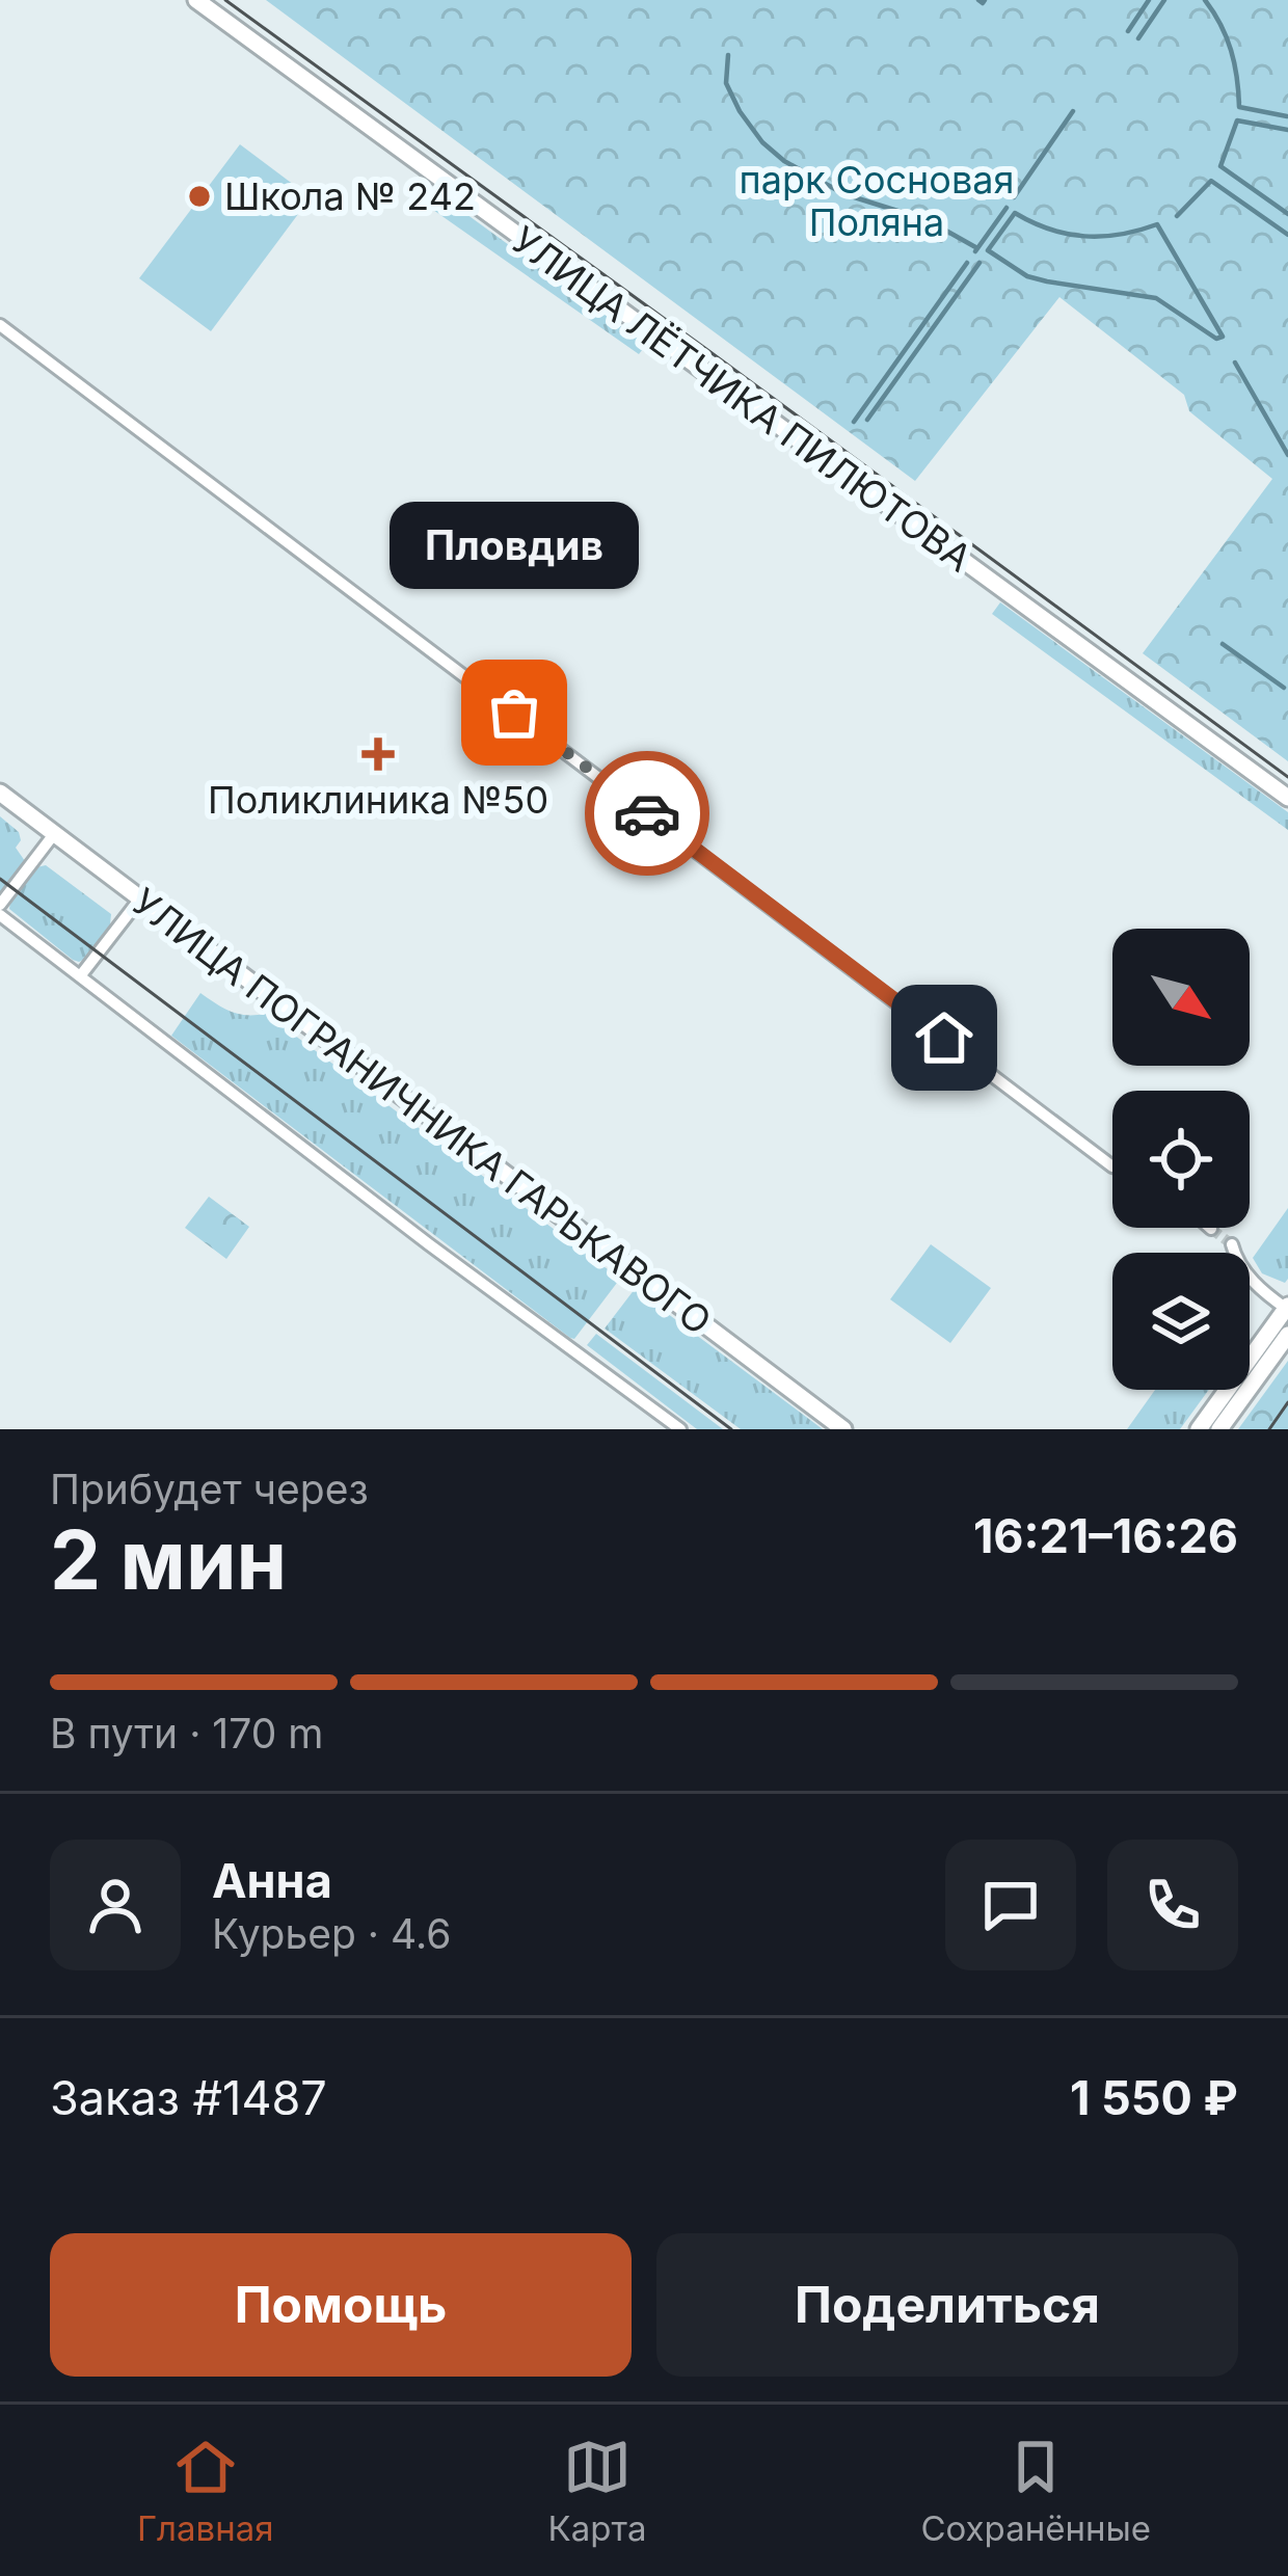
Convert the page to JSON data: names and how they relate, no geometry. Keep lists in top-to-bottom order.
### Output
{
  "streets": {
    "street": ["УЛИЦА ЛЁТЧИКА ПИЛЮТОВА", "УЛИЦА ПОГРАНИЧНИКА ГАРЬКАВОГО"]
  },
  "parks": ["парк Сосновая Поляна"],
  "places": {
    "other": ["Школа № 242", "Пловдив"],
    "health": ["Поликлиника №50"]
  },
  "north": "bottom right",
  "page": {
    "bubble": "Пловдив",
    "heading": ["2 мин", "Прибудет через", "16:21–16:26"],
    "panel": [
      "Анна",
      "Курьер · 4.6",
      "Заказ #1487",
      "1 550 ₽"
    ],
    "bar": "В пути · 170 m",
    "buttons": ["Помощь", "Поделиться"],
    "tabs": ["Главная", "Карта", "Сохранённые"]
  }
}
